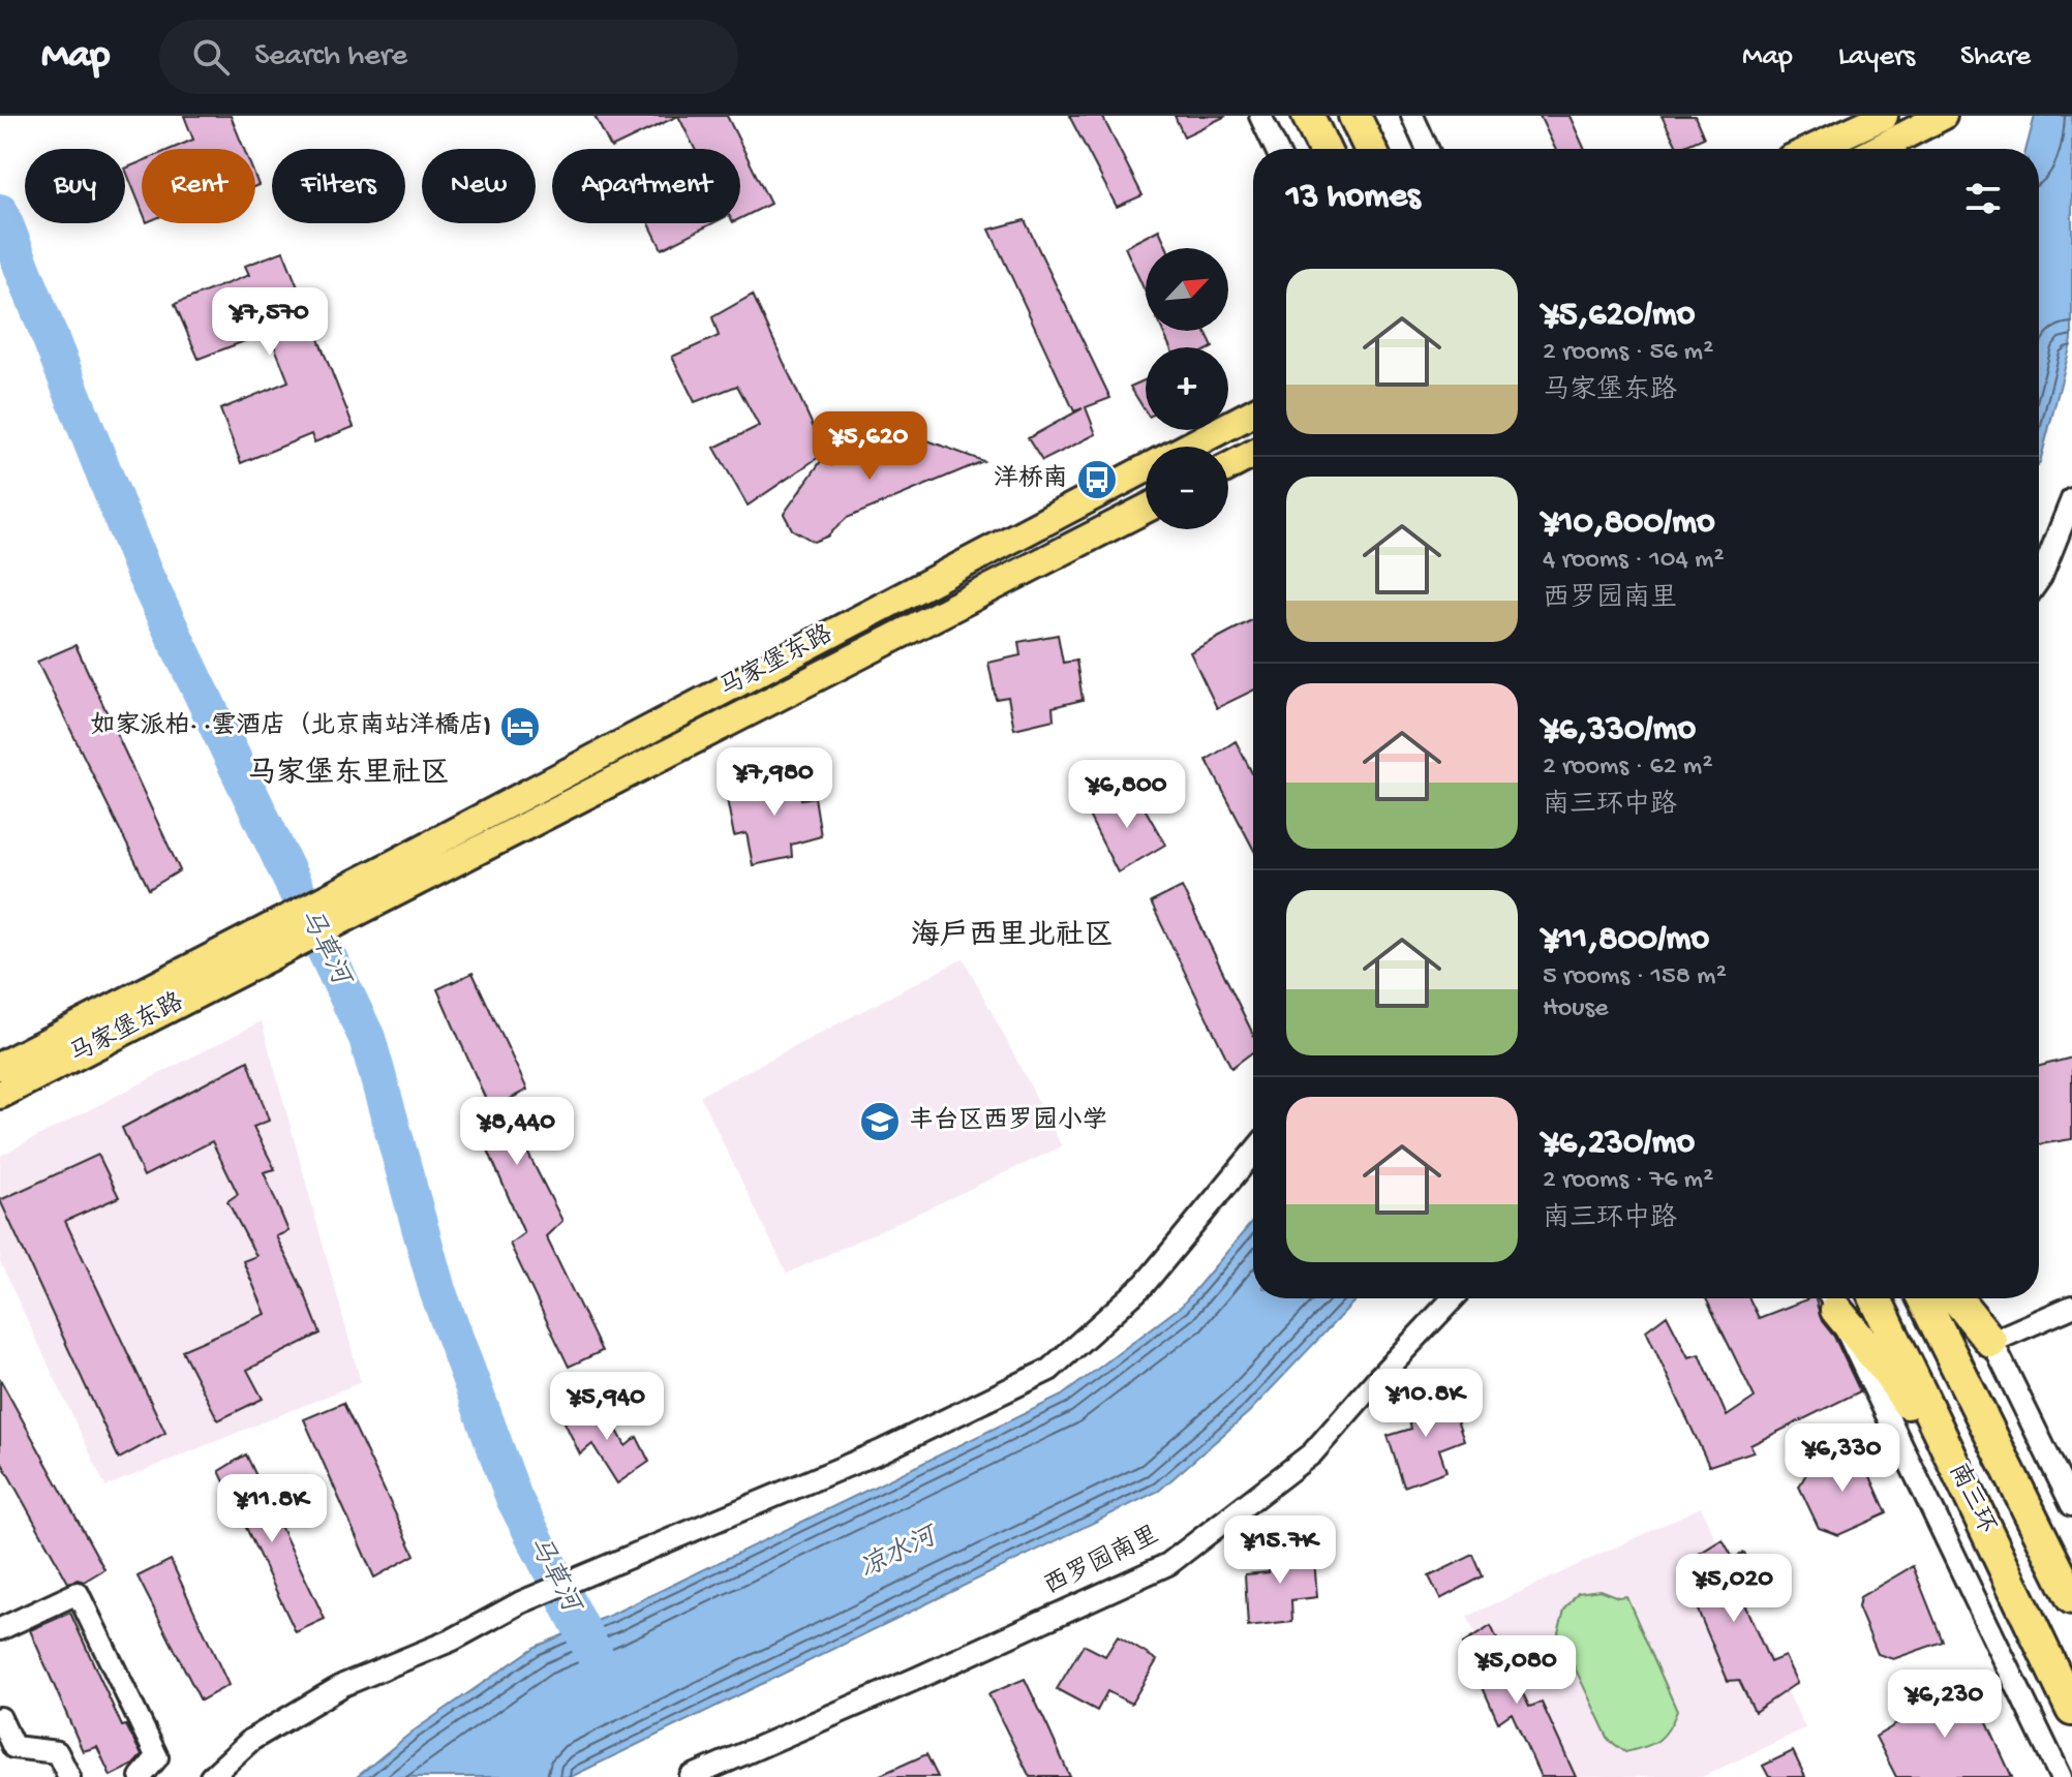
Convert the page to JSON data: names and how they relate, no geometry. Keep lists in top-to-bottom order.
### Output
{
  "streets": {
    "highway": ["南三环"],
    "main road": ["马家堡东路"],
    "street": ["西罗园南里"]
  },
  "districts": ["马家堡东里社区", "海户西里北社区"],
  "water": ["马草河", "凉水河"],
  "places": {
    "bus stop": ["洋桥南"],
    "hotel": ["如家派柏· ·雲酒店（北京南站洋橋店)"],
    "school or university": ["丰台区西罗园小学"]
  },
  "north": "top right",
  "page": {
    "header": "Map",
    "search": "Search here",
    "nav": ["Map", "Layers", "Share"],
    "chip": [
      "Buy",
      "Rent",
      "Filters",
      "New",
      "Apartment"
    ],
    "heading": "13 homes",
    "map_buttons": ["+", "−"],
    "list": [
      {
        "name": "¥5,620/mo",
        "note": "2 rooms · 56 m² · 马家堡东路"
      },
      {
        "name": "¥10,800/mo",
        "note": "4 rooms · 104 m² · 西罗园南里"
      },
      {
        "name": "¥6,330/mo",
        "note": "2 rooms · 62 m² · 南三环中路"
      },
      {
        "name": "¥11,800/mo",
        "note": "5 rooms · 158 m² · House"
      },
      {
        "name": "¥6,230/mo",
        "note": "2 rooms · 76 m² · 南三环中路"
      }
    ],
    "price": [
      "¥7,570",
      "¥5,620",
      "¥7,980",
      "¥6,800",
      "¥8,440",
      "¥10.8K",
      "¥5,940",
      "¥6,330",
      "¥11.8K",
      "¥15.7K",
      "¥5,020",
      "¥5,080",
      "¥6,230"
    ]
  }
}
